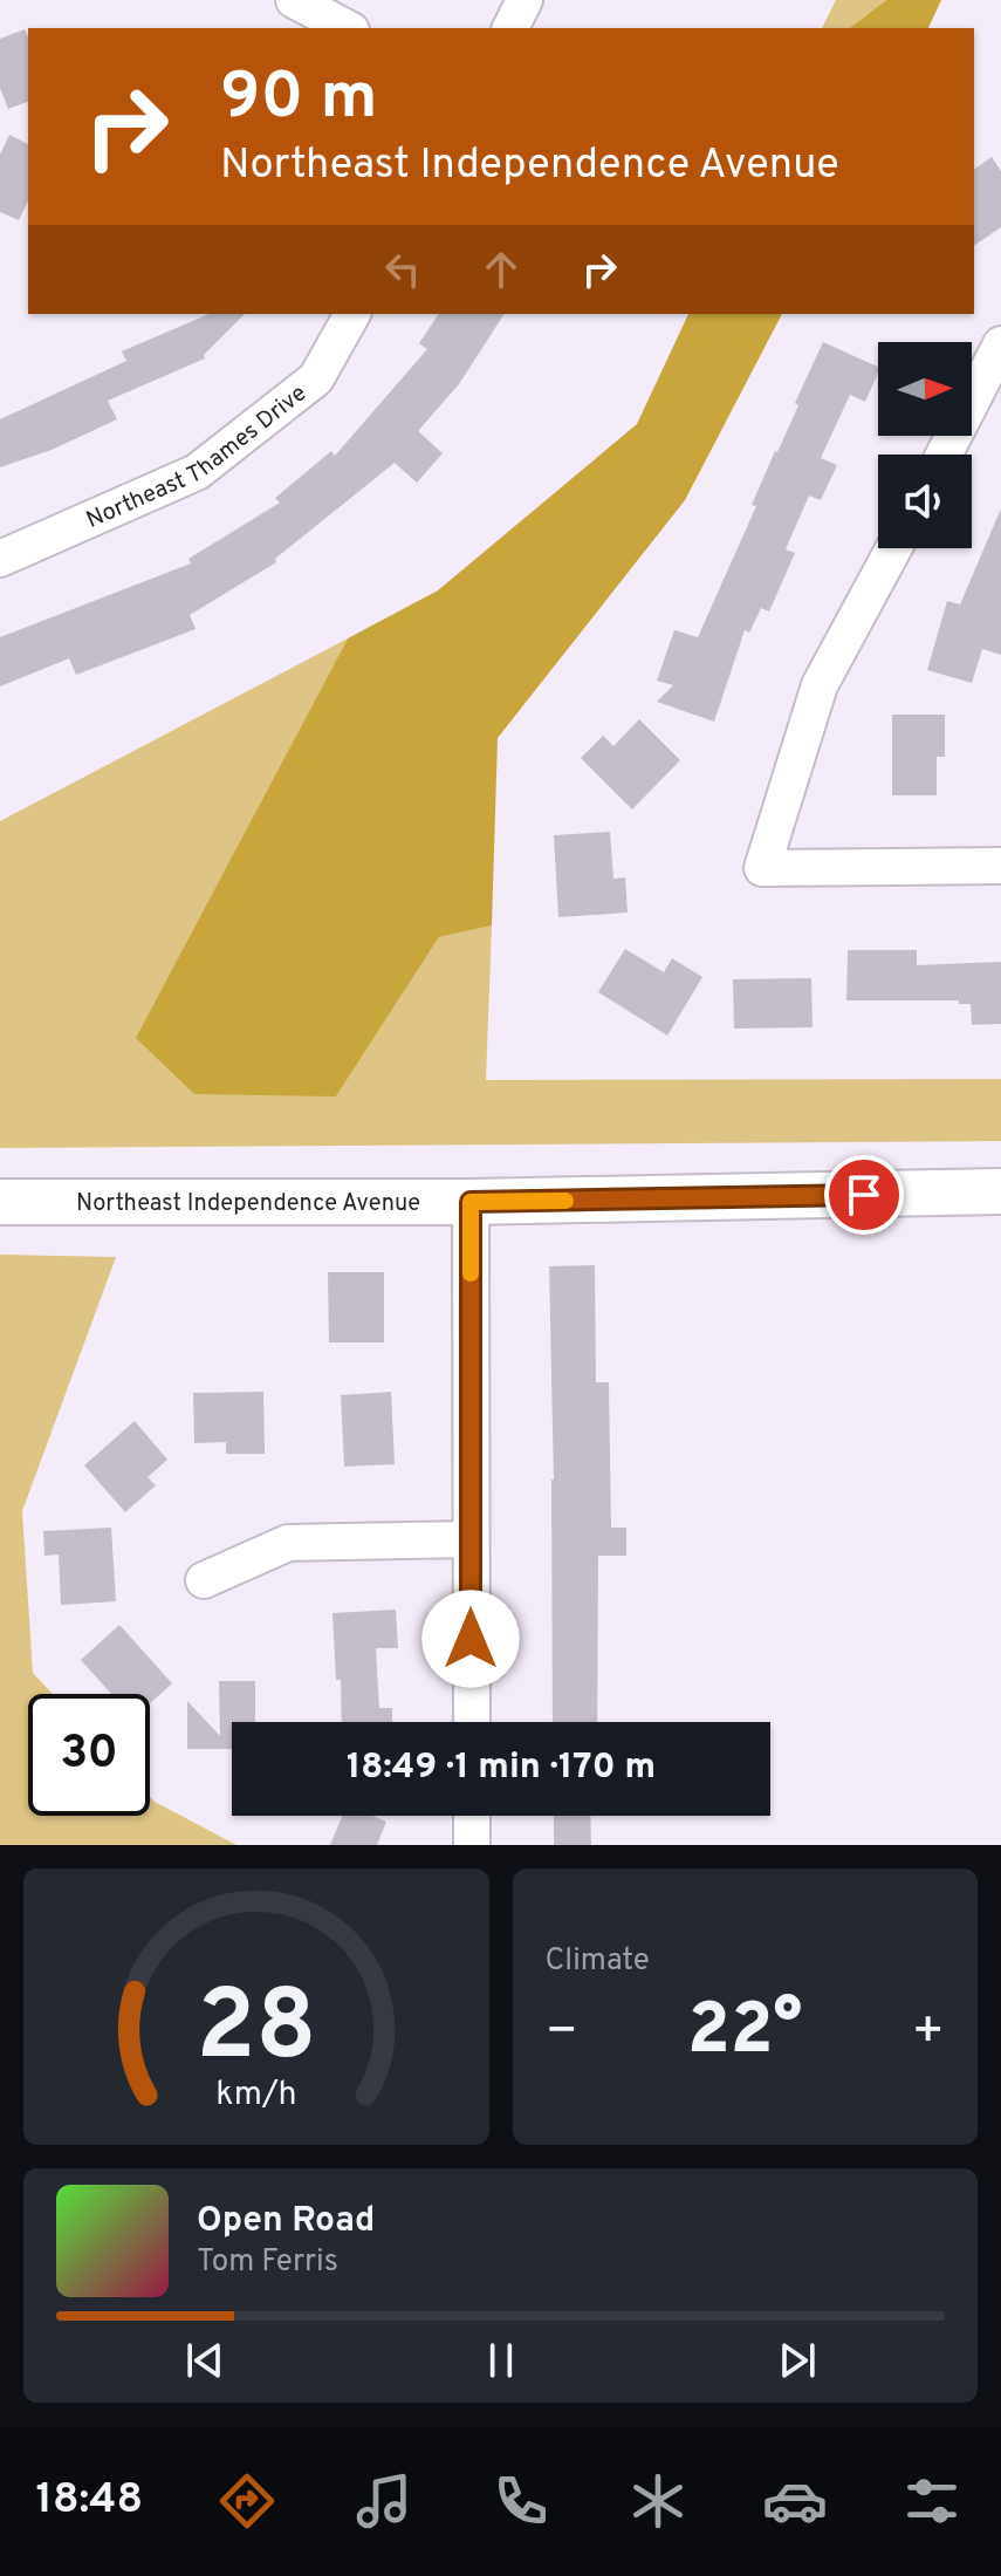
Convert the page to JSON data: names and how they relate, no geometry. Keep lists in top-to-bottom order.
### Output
{
  "streets": {
    "street": ["Northeast Thames Drive", "Northeast Independence Avenue"]
  },
  "north": "right",
  "page": {
    "turn": ["90 m", "Northeast Independence Avenue"],
    "limit": "30",
    "trip": "18:49 · 1 min · 170 m",
    "tile": "Climate",
    "heat": ["−", "22°", "+"],
    "song": ["Open Road", "Tom Ferris"],
    "tabs": "18:48",
    "gauge": ["28", "km/h"]
  }
}
